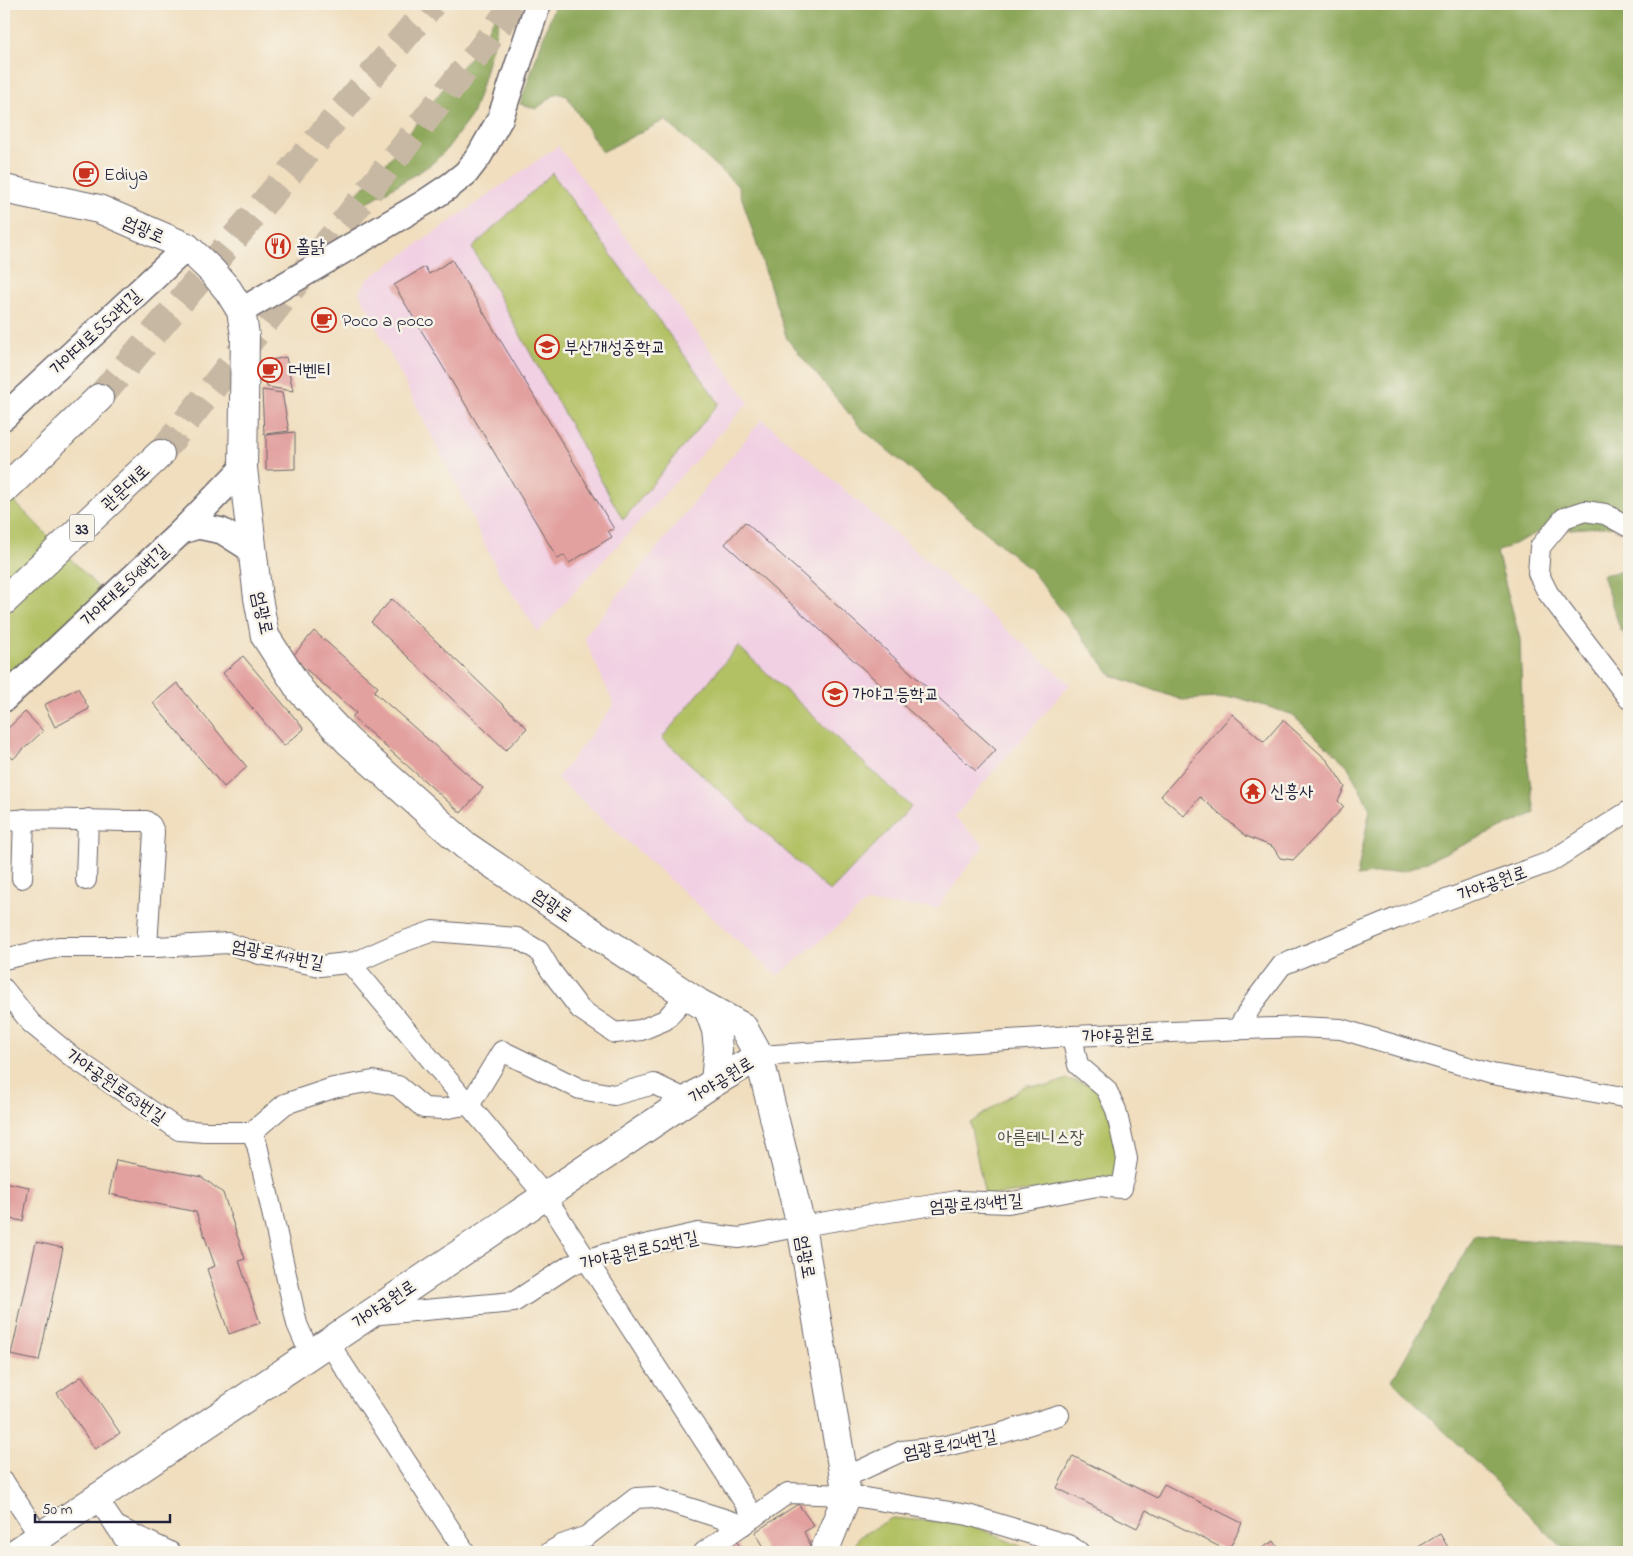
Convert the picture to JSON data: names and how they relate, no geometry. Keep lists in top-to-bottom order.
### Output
{
  "streets": {
    "main road": [
      "엄광로",
      "관문대로",
      "33",
      "가야공원로"
    ],
    "street": [
      "가야대로552번길",
      "가야대로548번길",
      "엄광로147번길",
      "가야공원로63번길",
      "엄광로134번길",
      "가야공원로52번길",
      "엄광로124번길"
    ]
  },
  "crossings": [
    ["엄광로", "가야대로552번길"],
    ["엄광로", "가야대로548번길"],
    ["엄광로", "가야공원로"],
    ["엄광로", "엄광로147번길"],
    ["엄광로", "엄광로134번길"],
    ["엄광로", "가야공원로52번길"],
    ["엄광로", "엄광로124번길"],
    ["가야공원로", "엄광로134번길"],
    ["가야공원로", "가야공원로52번길"],
    ["엄광로134번길", "가야공원로52번길"]
  ],
  "parks": ["아름테니스장"],
  "places": {
    "cafe": ["Ediya", "Poco a poco", "더벤티"],
    "restaurant": ["홀닭"],
    "school or university": ["부산개성중학교", "가야고등학교"],
    "temple": ["신흥사"]
  },
  "scale_bar": "50 m"
}
